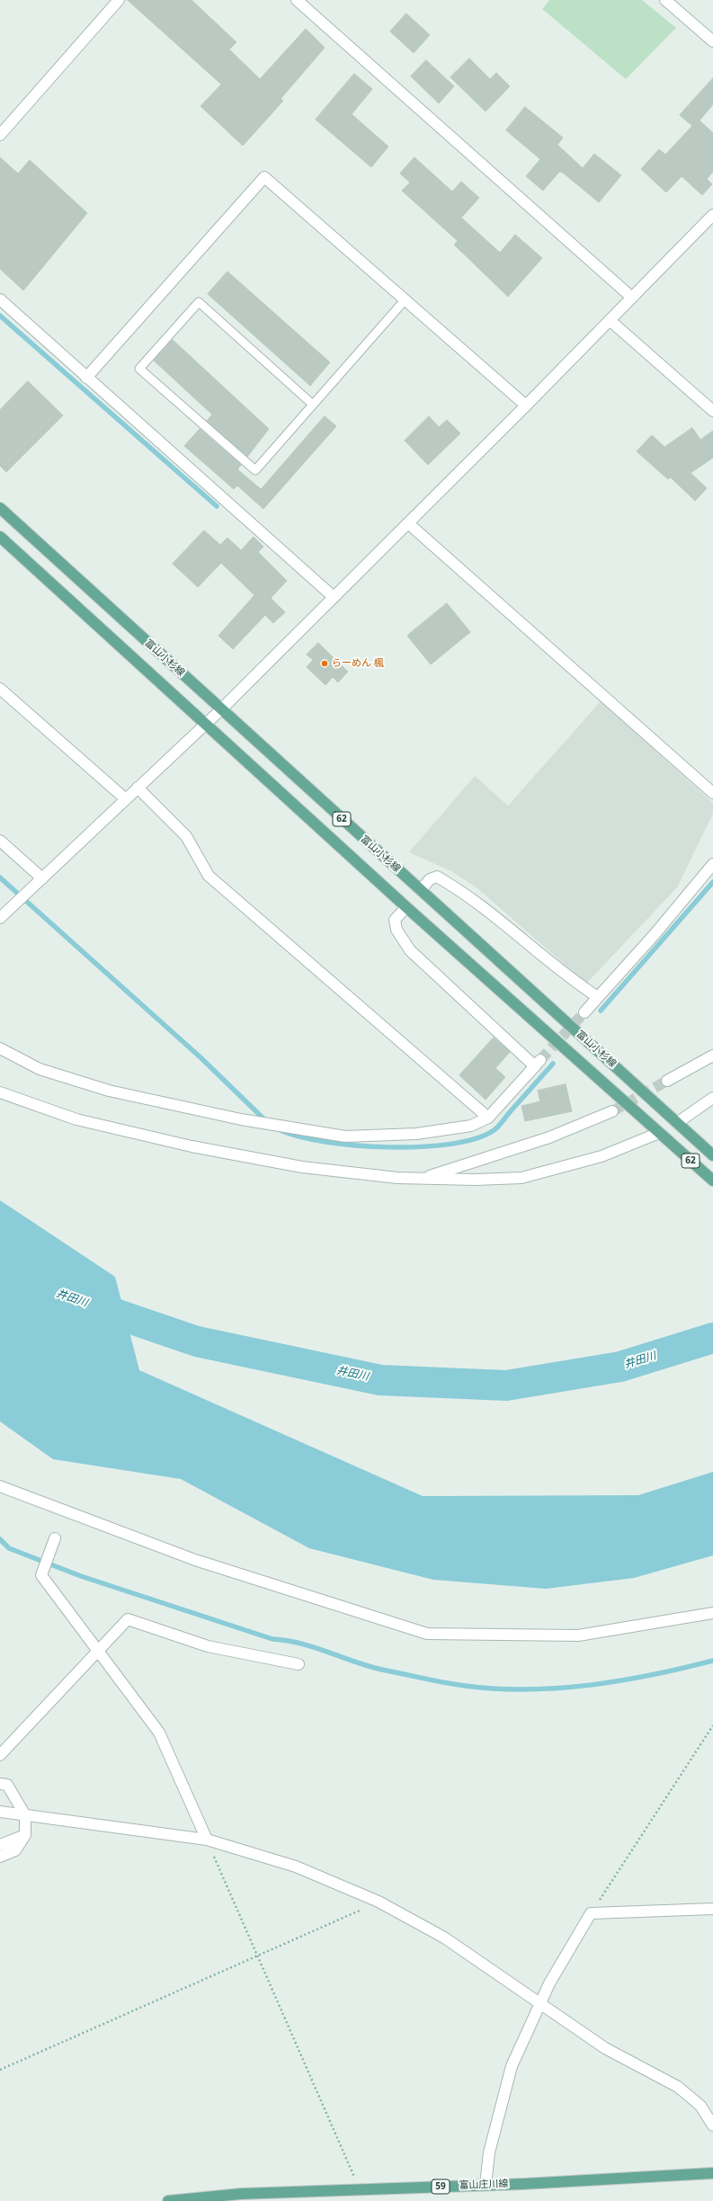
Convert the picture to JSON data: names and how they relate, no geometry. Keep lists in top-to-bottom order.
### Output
{
  "streets": {
    "main road": [
      "富山小杉線",
      "62",
      "富山庄川線",
      "59"
    ]
  },
  "water": ["井田川"],
  "places": ["らーめん 楓"]
}
